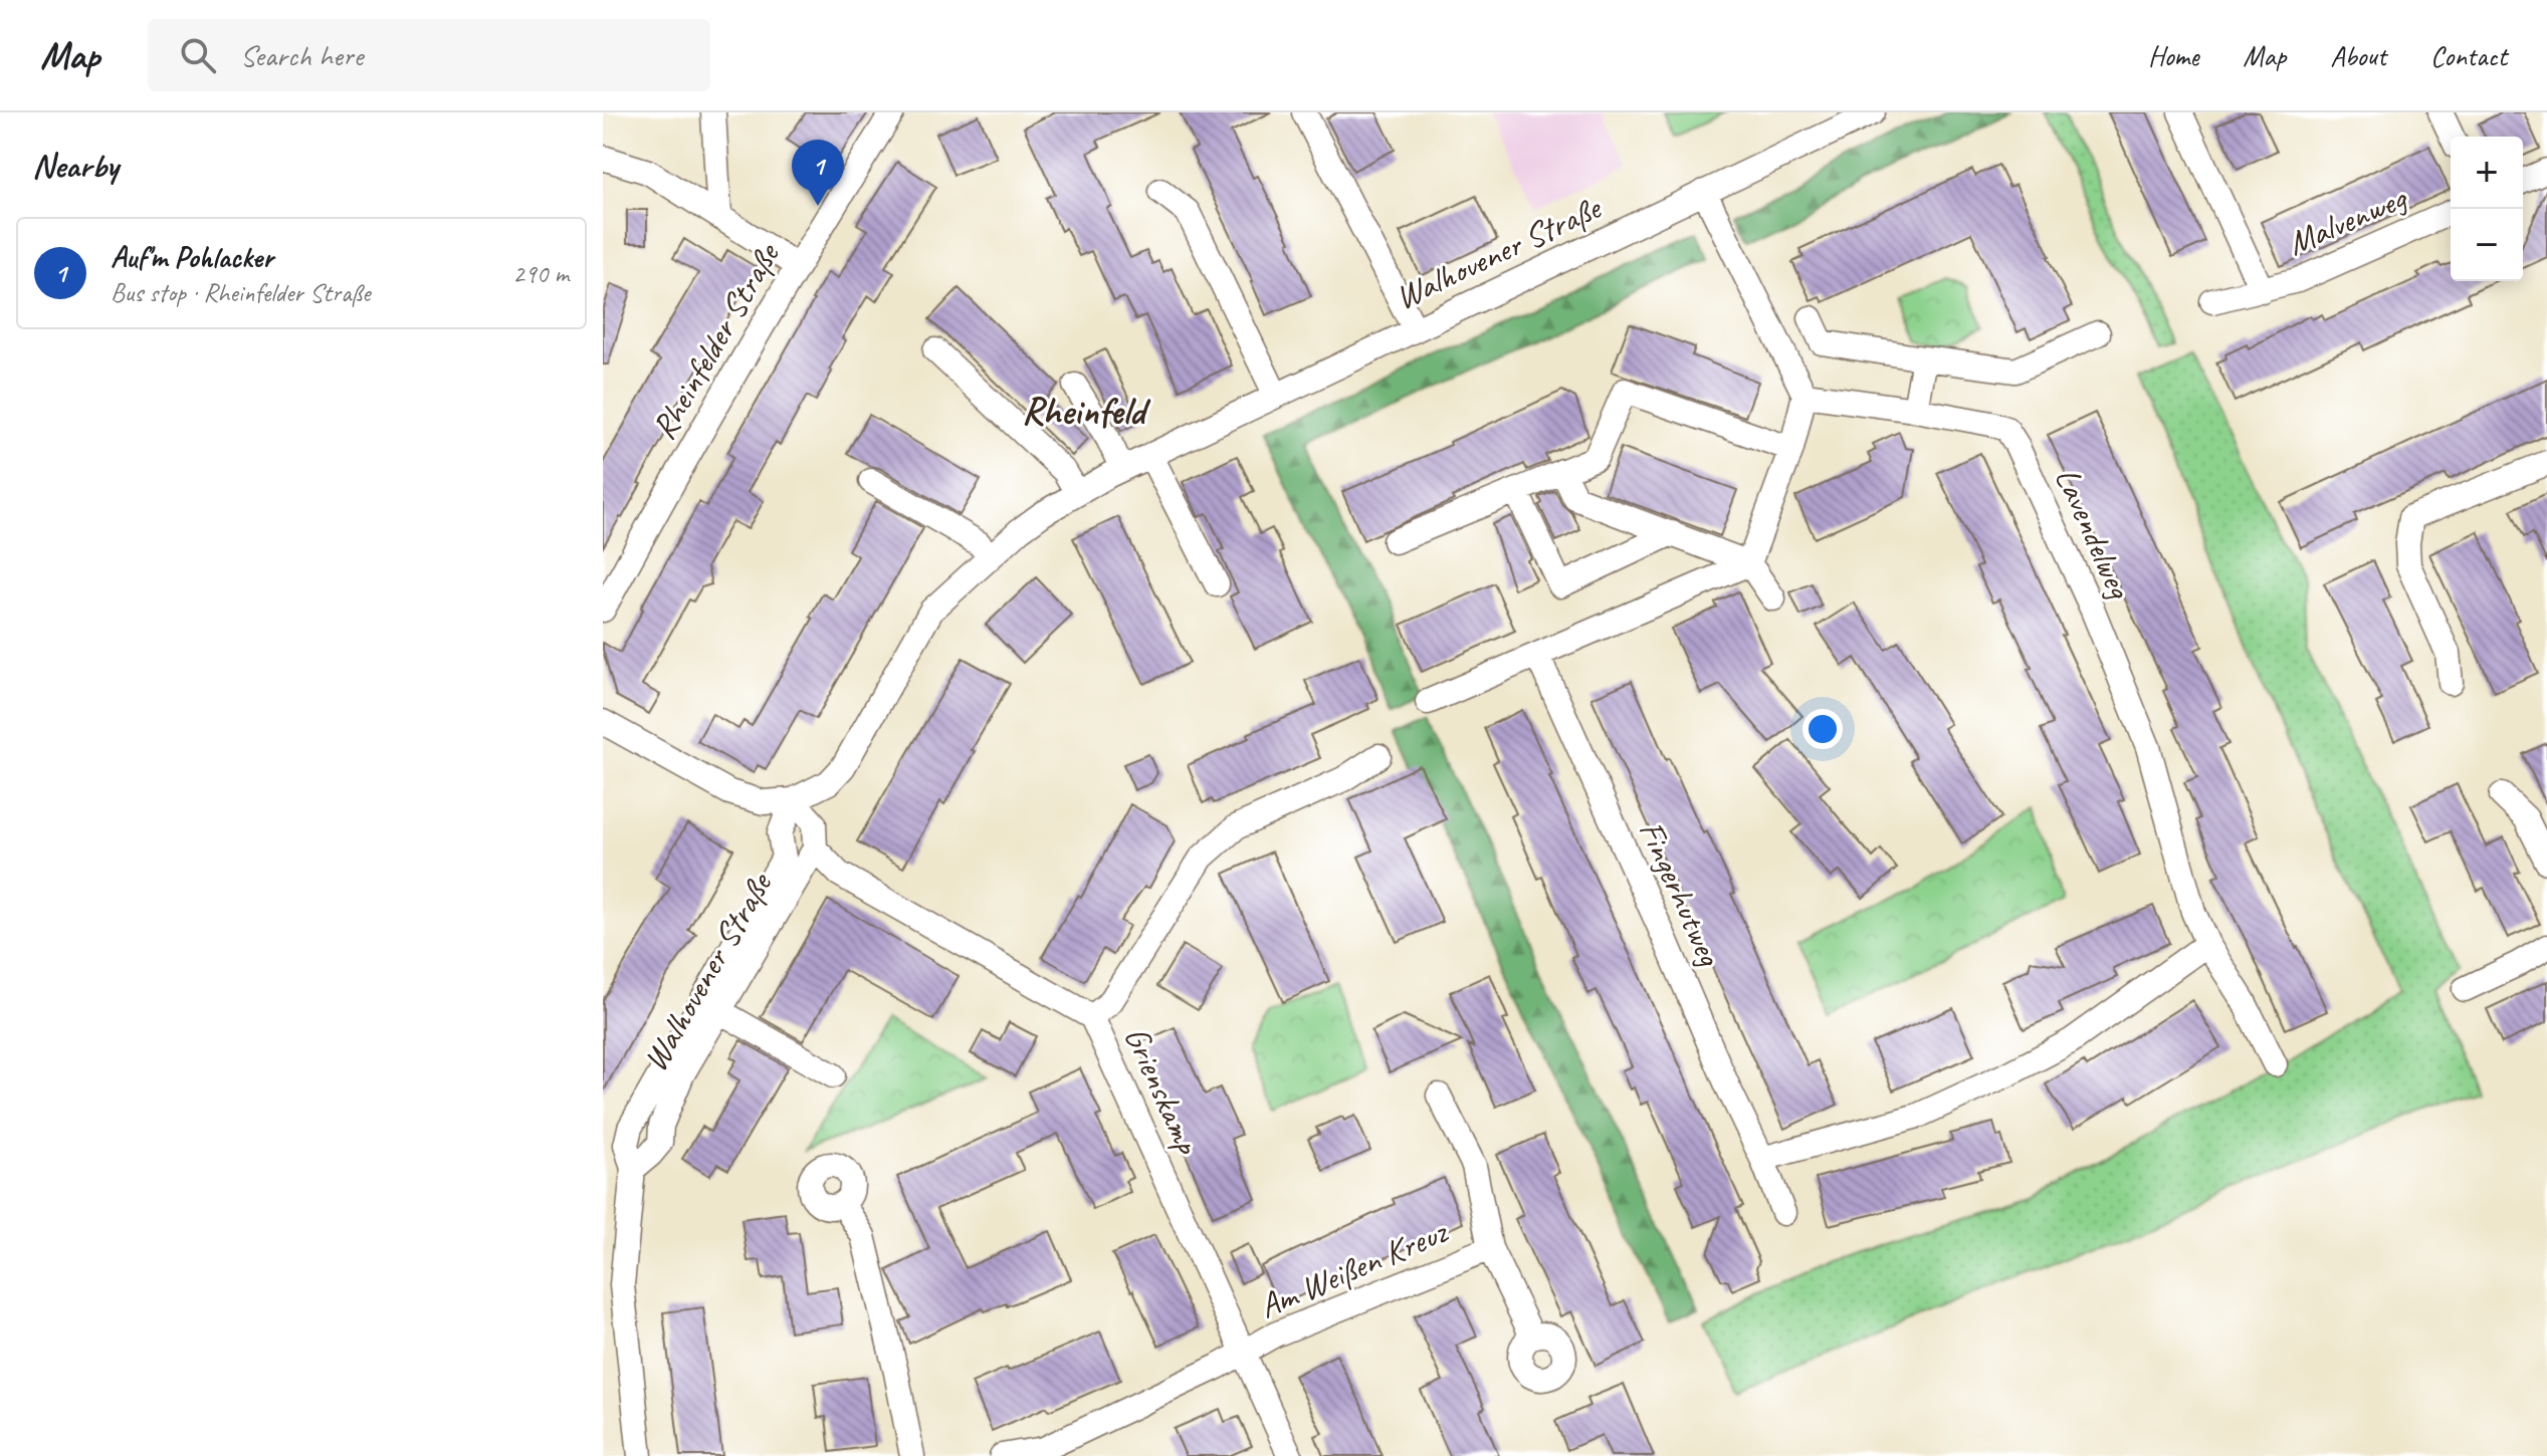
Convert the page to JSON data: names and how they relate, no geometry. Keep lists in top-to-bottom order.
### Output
{
  "streets": {
    "street": [
      "Malvenweg",
      "Walhovener Straße",
      "Rheinfelder Straße",
      "Lavendelweg",
      "Fingerhutweg",
      "Grienskamp",
      "Am Weißen Kreuz"
    ]
  },
  "crossings": [
    ["Walhovener Straße", "Grienskamp"],
    ["Grienskamp", "Am Weißen Kreuz"]
  ],
  "districts": ["Rheinfeld"],
  "page": {
    "header": "Map",
    "search": "Search here",
    "nav": [
      "Home",
      "Map",
      "About",
      "Contact"
    ],
    "heading": "Nearby",
    "map_buttons": ["+", "−"],
    "pins": "1",
    "list": [
      {
        "mark": "1",
        "name": "Auf'm Pohlacker",
        "note": "Bus stop · Rheinfelder Straße",
        "value": "290 m"
      }
    ]
  }
}
